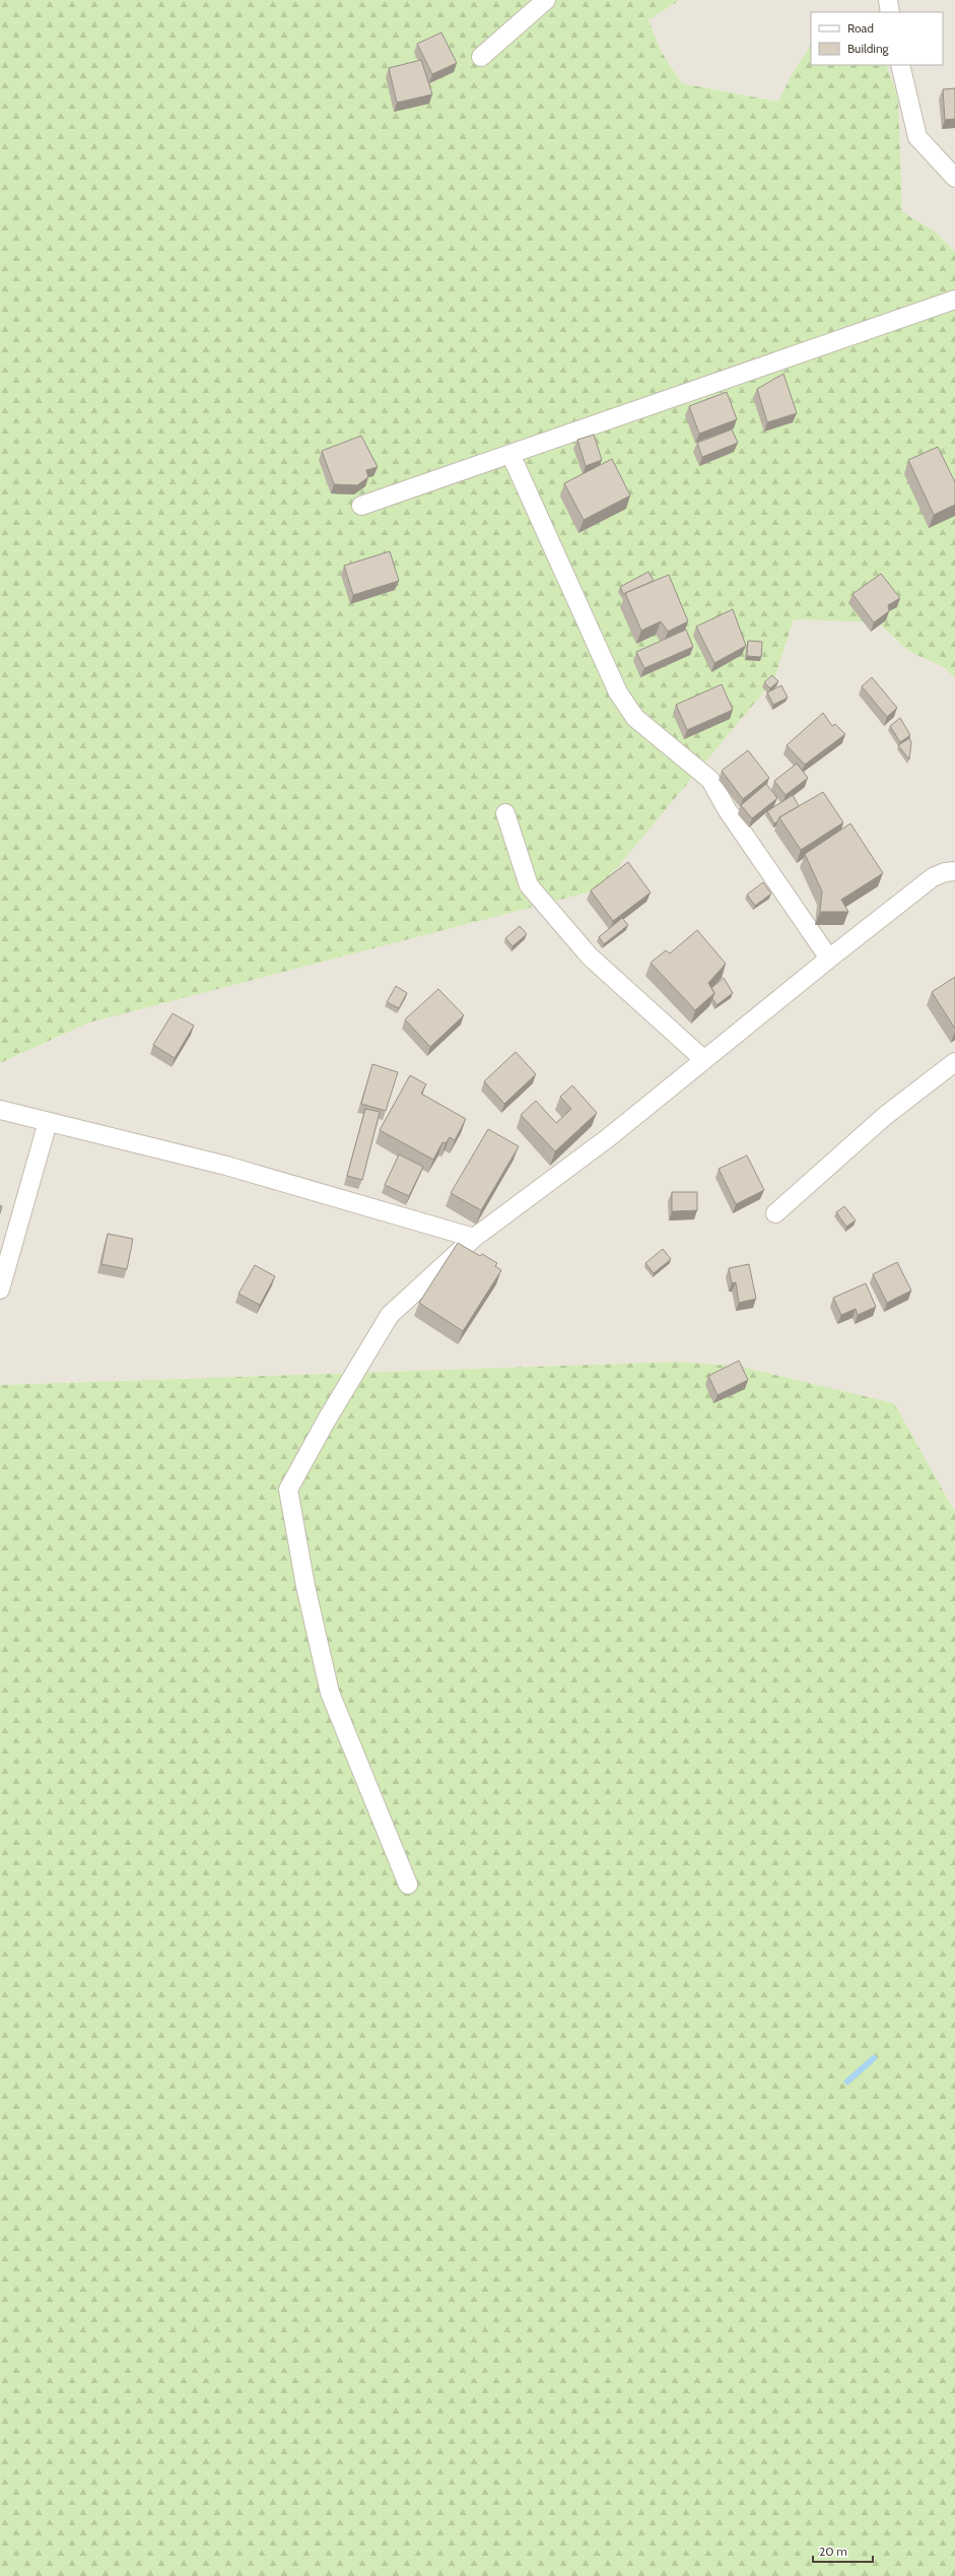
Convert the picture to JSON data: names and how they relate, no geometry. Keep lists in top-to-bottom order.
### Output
{
  "legend": ["Road", "Building"],
  "scale_bar": "20 m"
}
